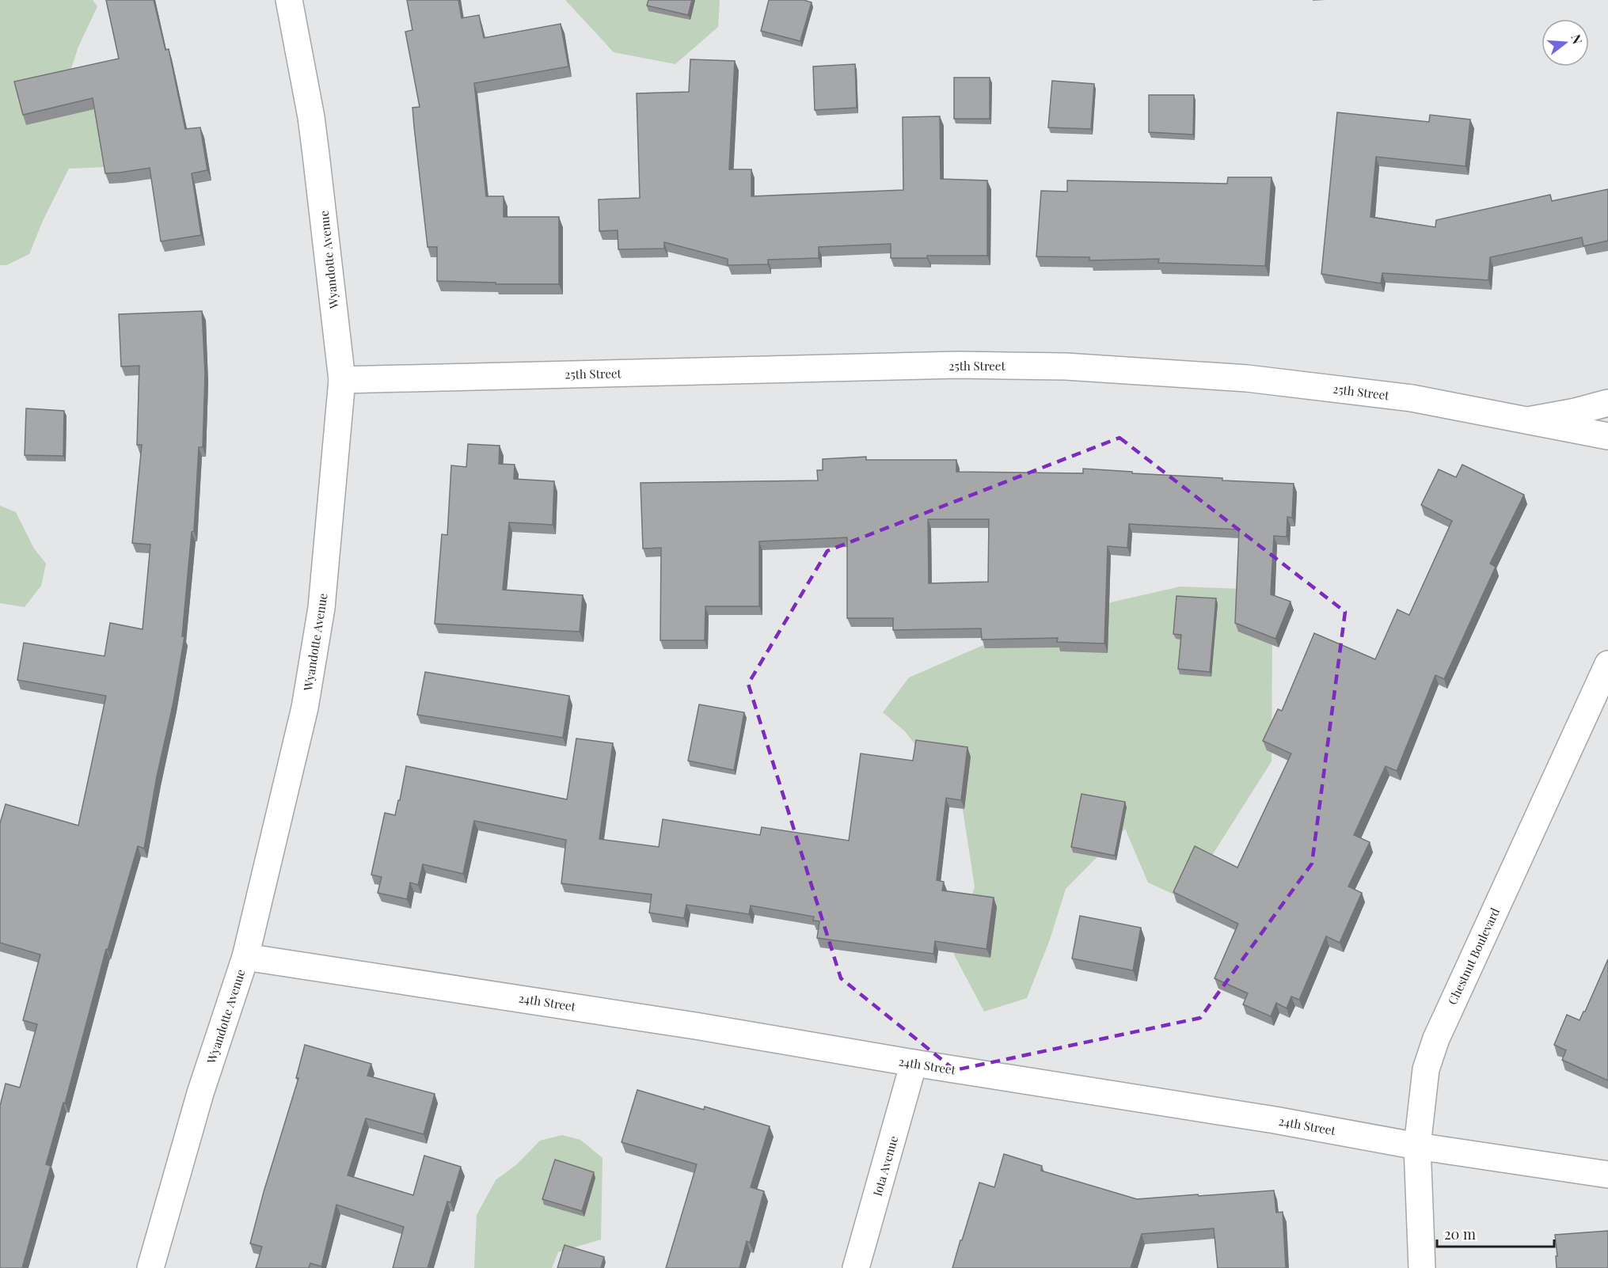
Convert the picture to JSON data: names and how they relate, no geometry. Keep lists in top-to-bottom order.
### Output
{
  "streets": {
    "street": [
      "Wyandotte Avenue",
      "25th Street",
      "Chestnut Boulevard",
      "24th Street",
      "Iota Avenue"
    ]
  },
  "crossings": [
    ["Wyandotte Avenue", "25th Street"],
    ["Wyandotte Avenue", "24th Street"],
    ["Chestnut Boulevard", "24th Street"],
    ["24th Street", "Iota Avenue"]
  ],
  "scale_bar": "20 m",
  "north": "right"
}
